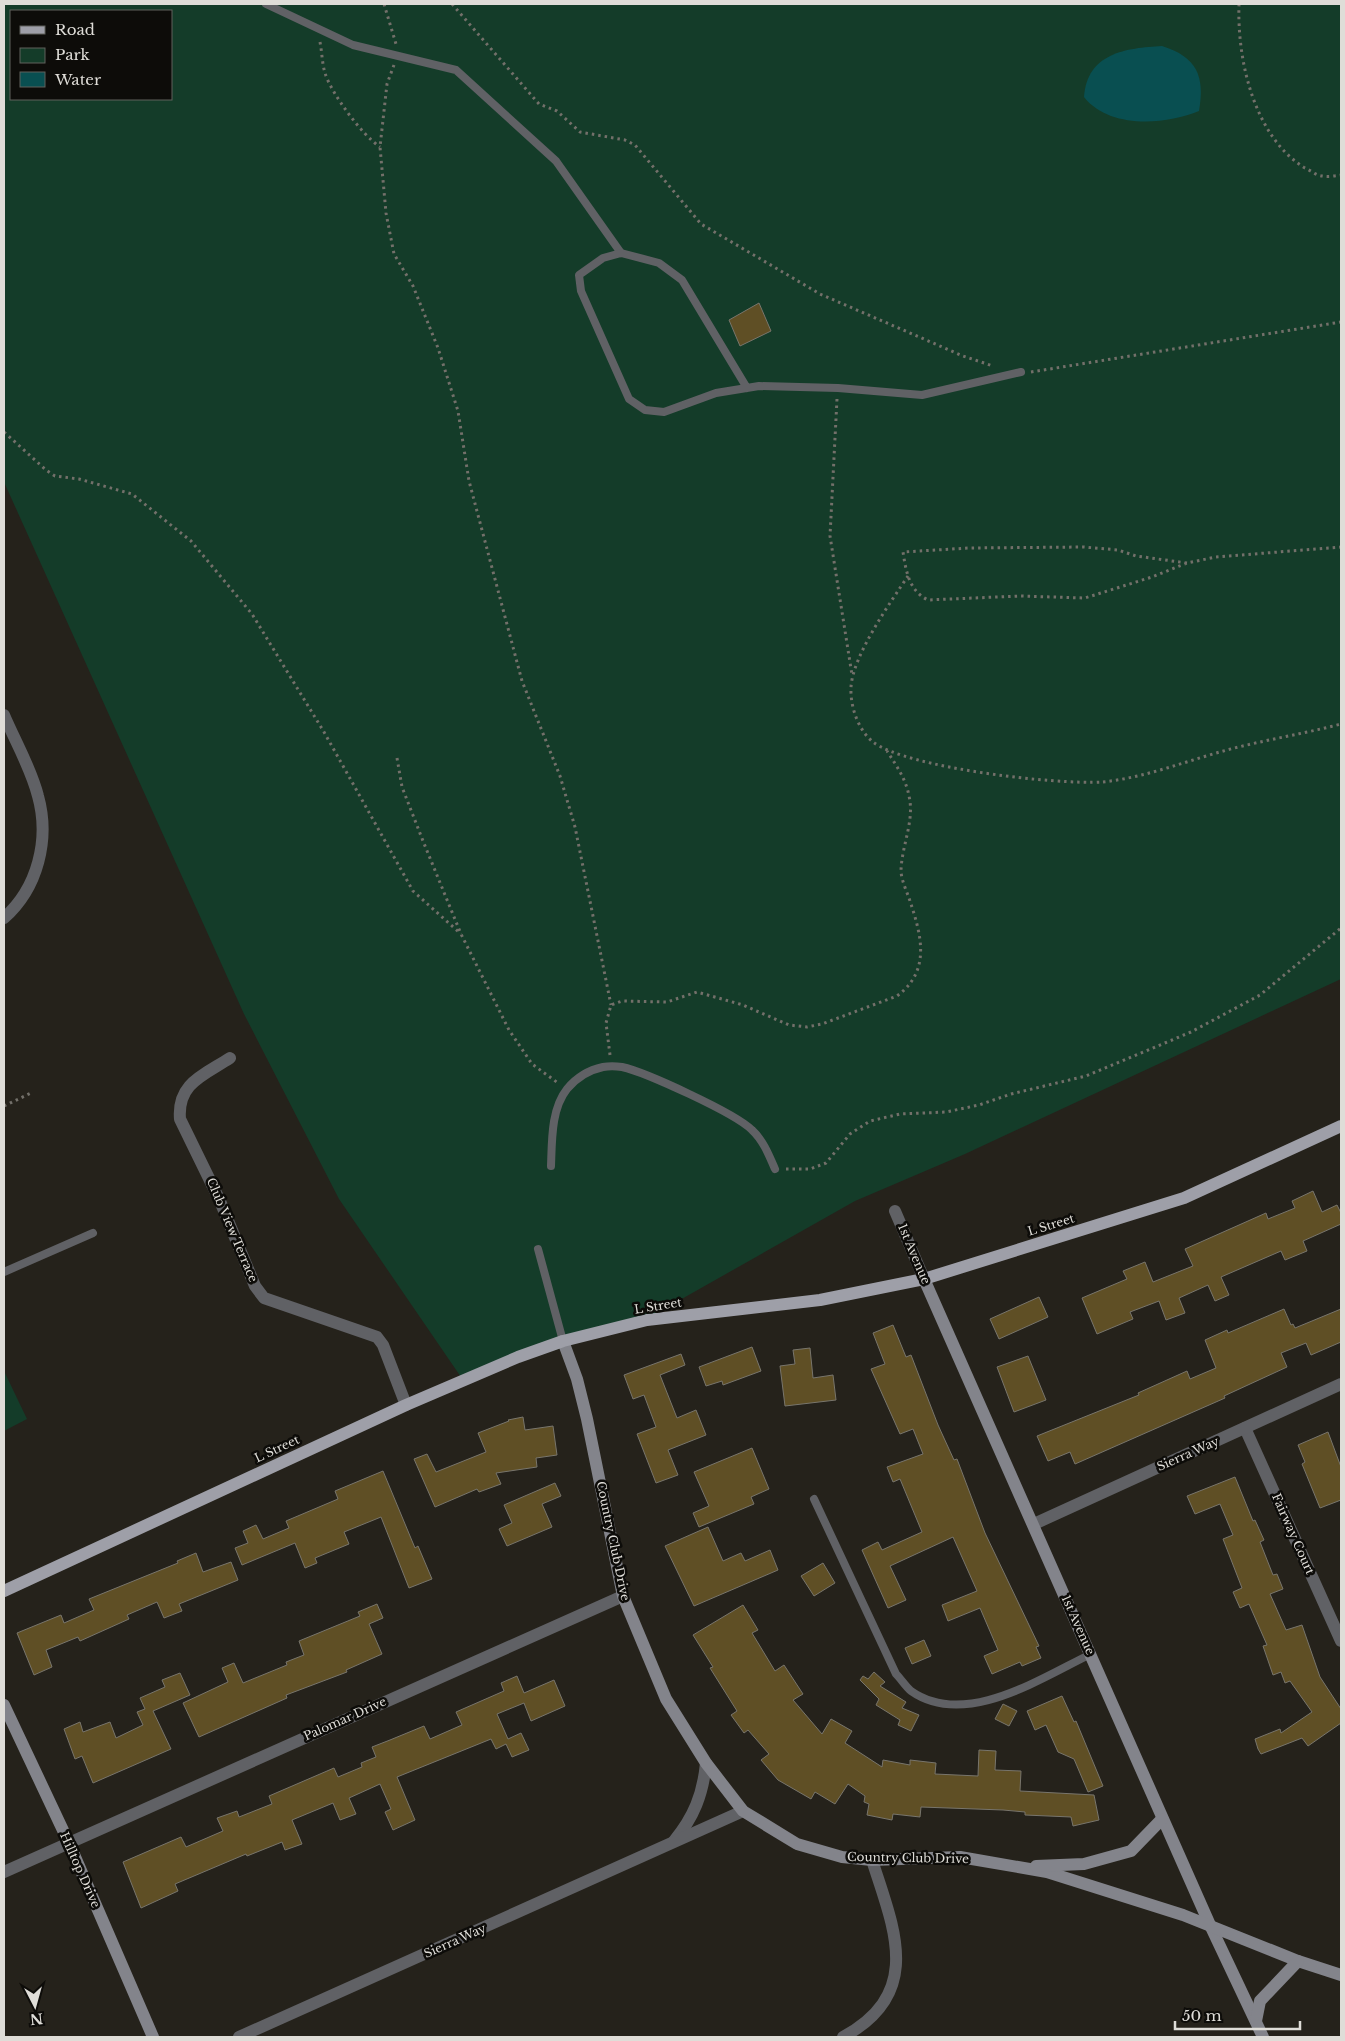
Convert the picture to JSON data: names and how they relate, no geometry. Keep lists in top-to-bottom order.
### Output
{
  "streets": {
    "main road": ["L Street"],
    "street": [
      "Club View Terrace",
      "1st Avenue",
      "Sierra Way",
      "Fairway Court",
      "Country Club Drive",
      "Palomar Drive",
      "Hilltop Drive"
    ]
  },
  "crossings": [
    ["L Street", "Club View Terrace"],
    ["L Street", "1st Avenue"],
    ["L Street", "Country Club Drive"],
    ["1st Avenue", "Sierra Way"],
    ["1st Avenue", "Country Club Drive"],
    ["Sierra Way", "Fairway Court"],
    ["Sierra Way", "Country Club Drive"],
    ["Country Club Drive", "Palomar Drive"],
    ["Palomar Drive", "Hilltop Drive"]
  ],
  "legend": ["Road", "Park", "Water"],
  "scale_bar": "50 m",
  "north": "bottom"
}
